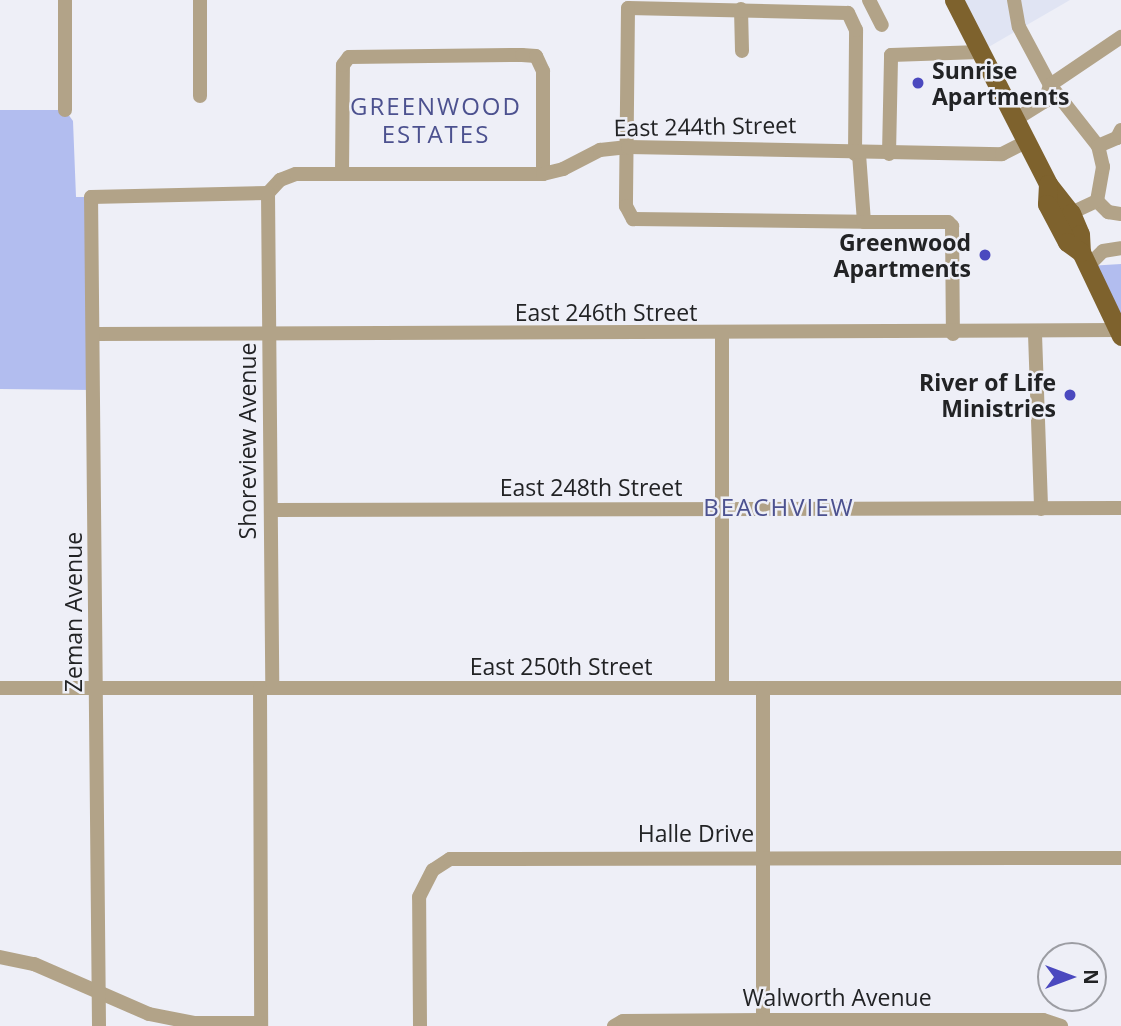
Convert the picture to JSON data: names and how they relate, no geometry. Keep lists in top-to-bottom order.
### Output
{
  "streets": {
    "street": [
      "East 244th Street",
      "East 246th Street",
      "Shoreview Avenue",
      "East 248th Street",
      "Zeman Avenue",
      "East 250th Street",
      "Halle Drive",
      "Walworth Avenue"
    ]
  },
  "crossings": [
    ["East 244th Street", "Shoreview Avenue"],
    ["East 244th Street", "Zeman Avenue"],
    ["East 246th Street", "Shoreview Avenue"],
    ["East 246th Street", "Zeman Avenue"],
    ["Shoreview Avenue", "East 248th Street"],
    ["Shoreview Avenue", "Zeman Avenue"],
    ["Shoreview Avenue", "East 250th Street"],
    ["Zeman Avenue", "East 250th Street"]
  ],
  "districts": ["GREENWOOD ESTATES", "BEACHVIEW"],
  "places": ["Sunrise Apartments", "Greenwood Apartments", "River of Life Ministries"],
  "north": "right"
}
